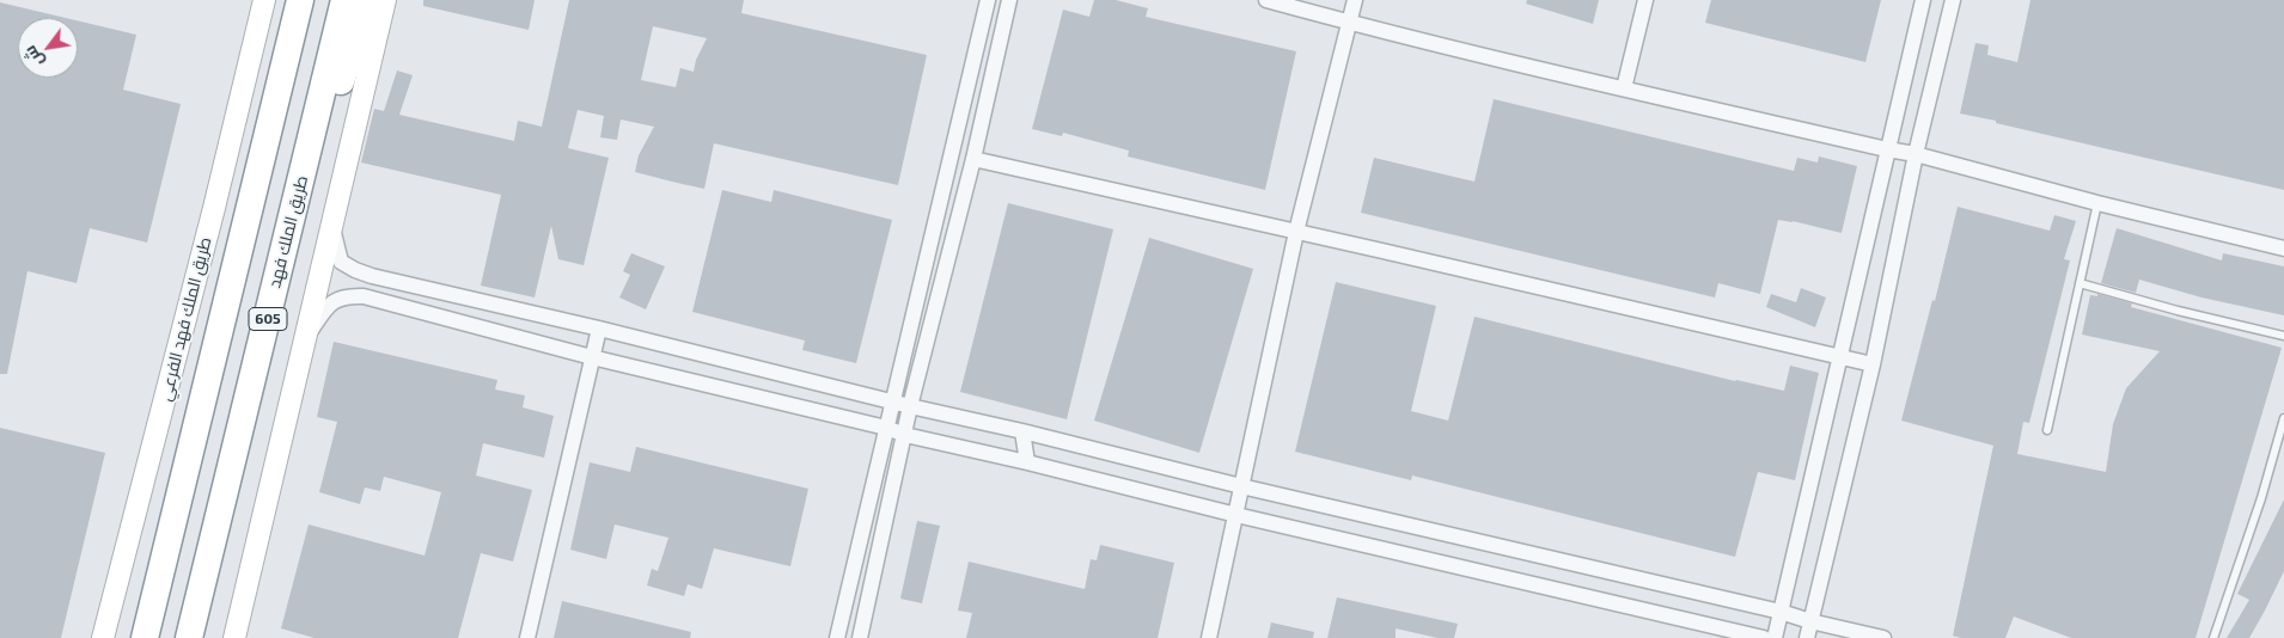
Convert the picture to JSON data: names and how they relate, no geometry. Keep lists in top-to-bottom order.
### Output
{
  "streets": {
    "highway": ["طريق الملك فهد", "605"],
    "main road": ["طريق الملك فهد الفرعي"]
  },
  "north": "bottom left"
}
